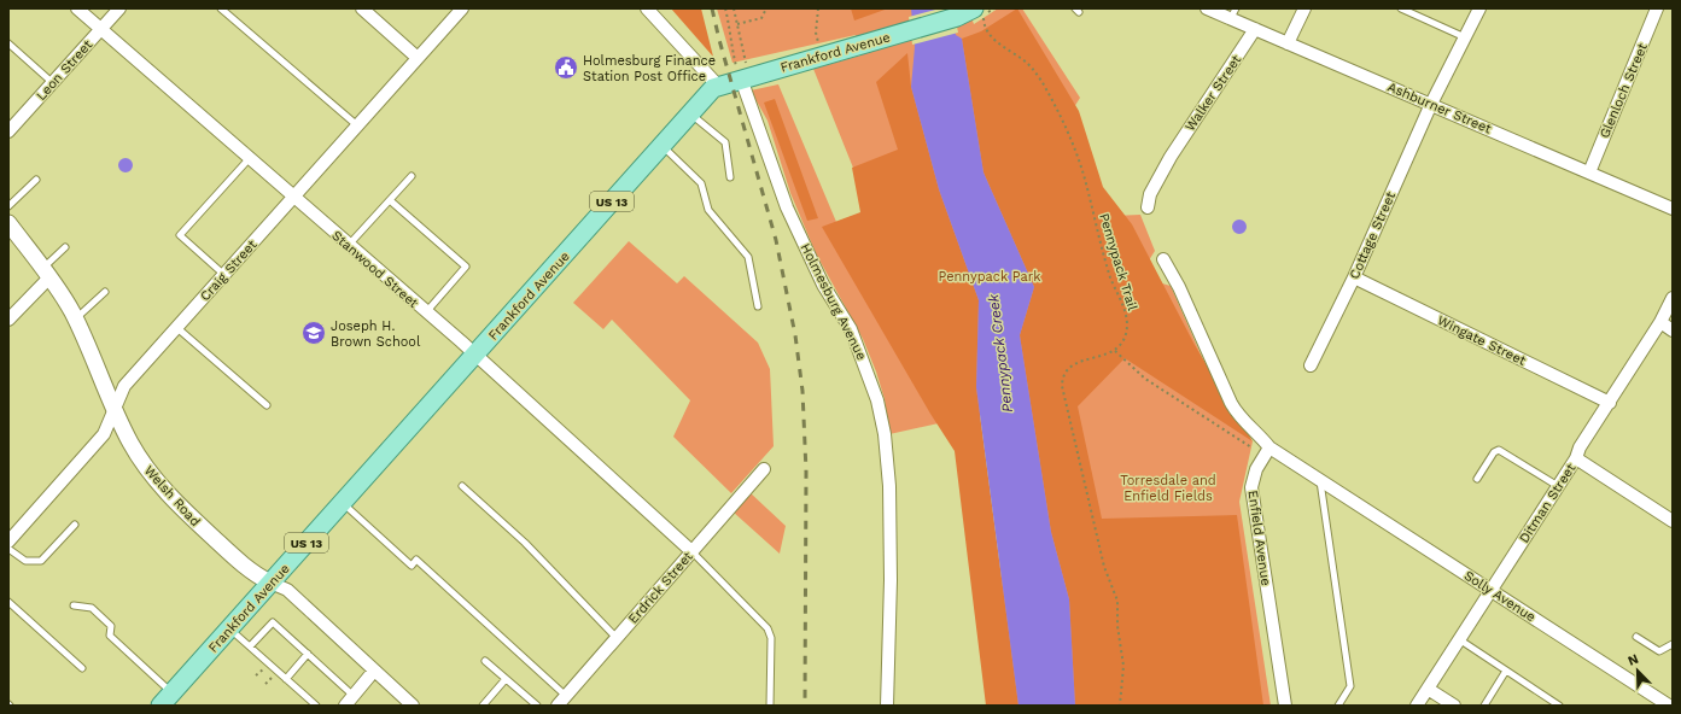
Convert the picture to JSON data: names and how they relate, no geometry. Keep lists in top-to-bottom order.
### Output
{
  "streets": {
    "main road": ["Frankford Avenue", "US 13"],
    "street": [
      "Leon Street",
      "Glenloch Street",
      "Walker Street",
      "Ashburner Street",
      "Cottage Street",
      "Stanwood Street",
      "Craig Street",
      "Holmesburg Avenue",
      "Wingate Street",
      "Welsh Road",
      "Ditman Street",
      "Enfield Avenue",
      "Erdrick Street",
      "Solly Avenue"
    ],
    "path": ["Pennypack Trail"]
  },
  "crossings": [
    ["Frankford Avenue", "Pennypack Trail"],
    ["Frankford Avenue", "Stanwood Street"],
    ["Frankford Avenue", "Holmesburg Avenue"],
    ["Frankford Avenue", "Welsh Road"],
    ["Leon Street", "Stanwood Street"],
    ["Glenloch Street", "Ashburner Street"],
    ["Walker Street", "Ashburner Street"],
    ["Ashburner Street", "Cottage Street"],
    ["Cottage Street", "Wingate Street"],
    ["Stanwood Street", "Craig Street"],
    ["Stanwood Street", "Erdrick Street"],
    ["Craig Street", "Welsh Road"],
    ["Wingate Street", "Ditman Street"],
    ["Ditman Street", "Solly Avenue"]
  ],
  "water": ["Pennypack Creek"],
  "parks": ["Pennypack Park", "Torresdale and Enfield Fields"],
  "places": {
    "public building": ["Holmesburg Finance Station Post Office"],
    "school or university": ["Joseph H. Brown School"]
  },
  "north": "top left"
}
